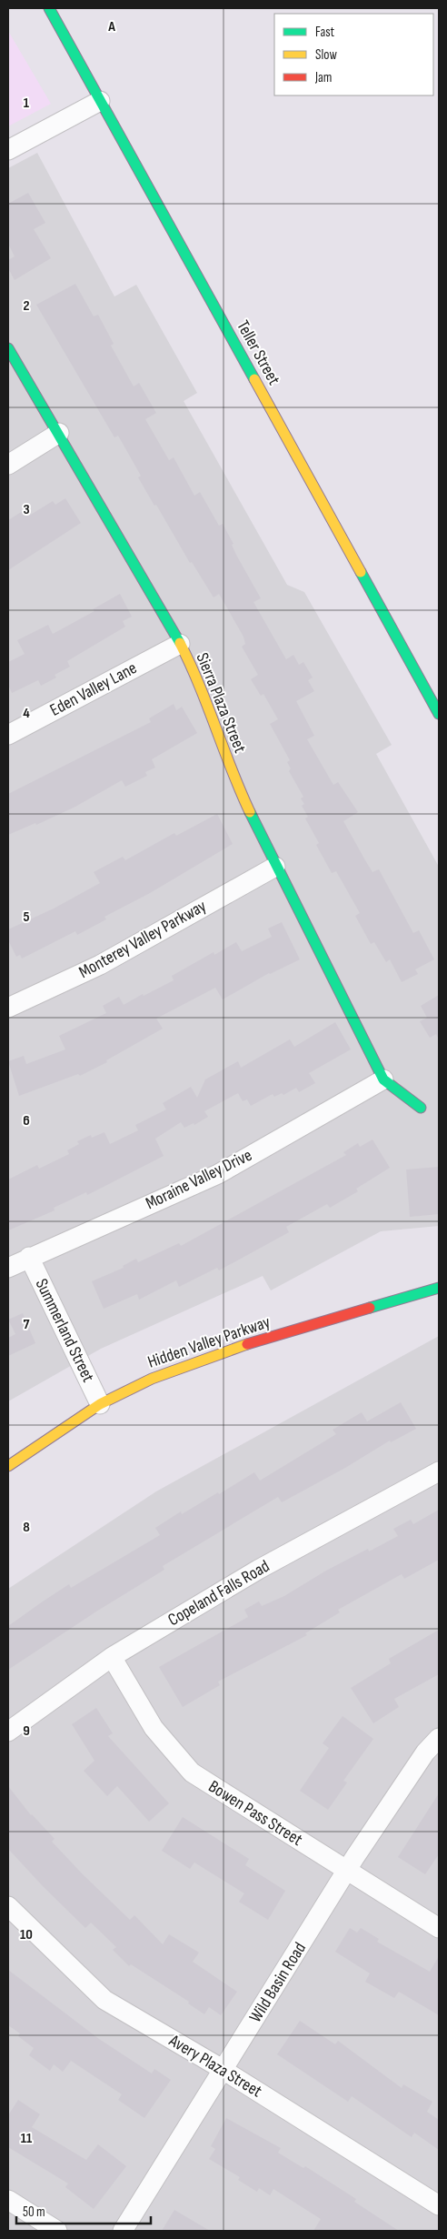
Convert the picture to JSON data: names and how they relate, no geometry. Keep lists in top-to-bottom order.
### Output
{
  "streets": {
    "street": [
      "Teller Street",
      "Eden Valley Lane",
      "Sierra Plaza Street",
      "Monterey Valley Parkway",
      "Moraine Valley Drive",
      "Summerland Street",
      "Hidden Valley Parkway",
      "Copeland Falls Road",
      "Bowen Pass Street",
      "Wild Basin Road",
      "Avery Plaza Street"
    ]
  },
  "crossings": [
    ["Eden Valley Lane", "Sierra Plaza Street"],
    ["Sierra Plaza Street", "Monterey Valley Parkway"],
    ["Sierra Plaza Street", "Moraine Valley Drive"],
    ["Moraine Valley Drive", "Summerland Street"],
    ["Summerland Street", "Hidden Valley Parkway"],
    ["Copeland Falls Road", "Bowen Pass Street"],
    ["Bowen Pass Street", "Wild Basin Road"],
    ["Wild Basin Road", "Avery Plaza Street"]
  ],
  "legend": ["Fast", "Slow", "Jam"],
  "scale_bar": "50 m",
  "grid": {
    "columns": ["A"],
    "rows": [
      "1",
      "2",
      "3",
      "4",
      "5",
      "6",
      "7",
      "8",
      "9",
      "10",
      "11"
    ]
  }
}
